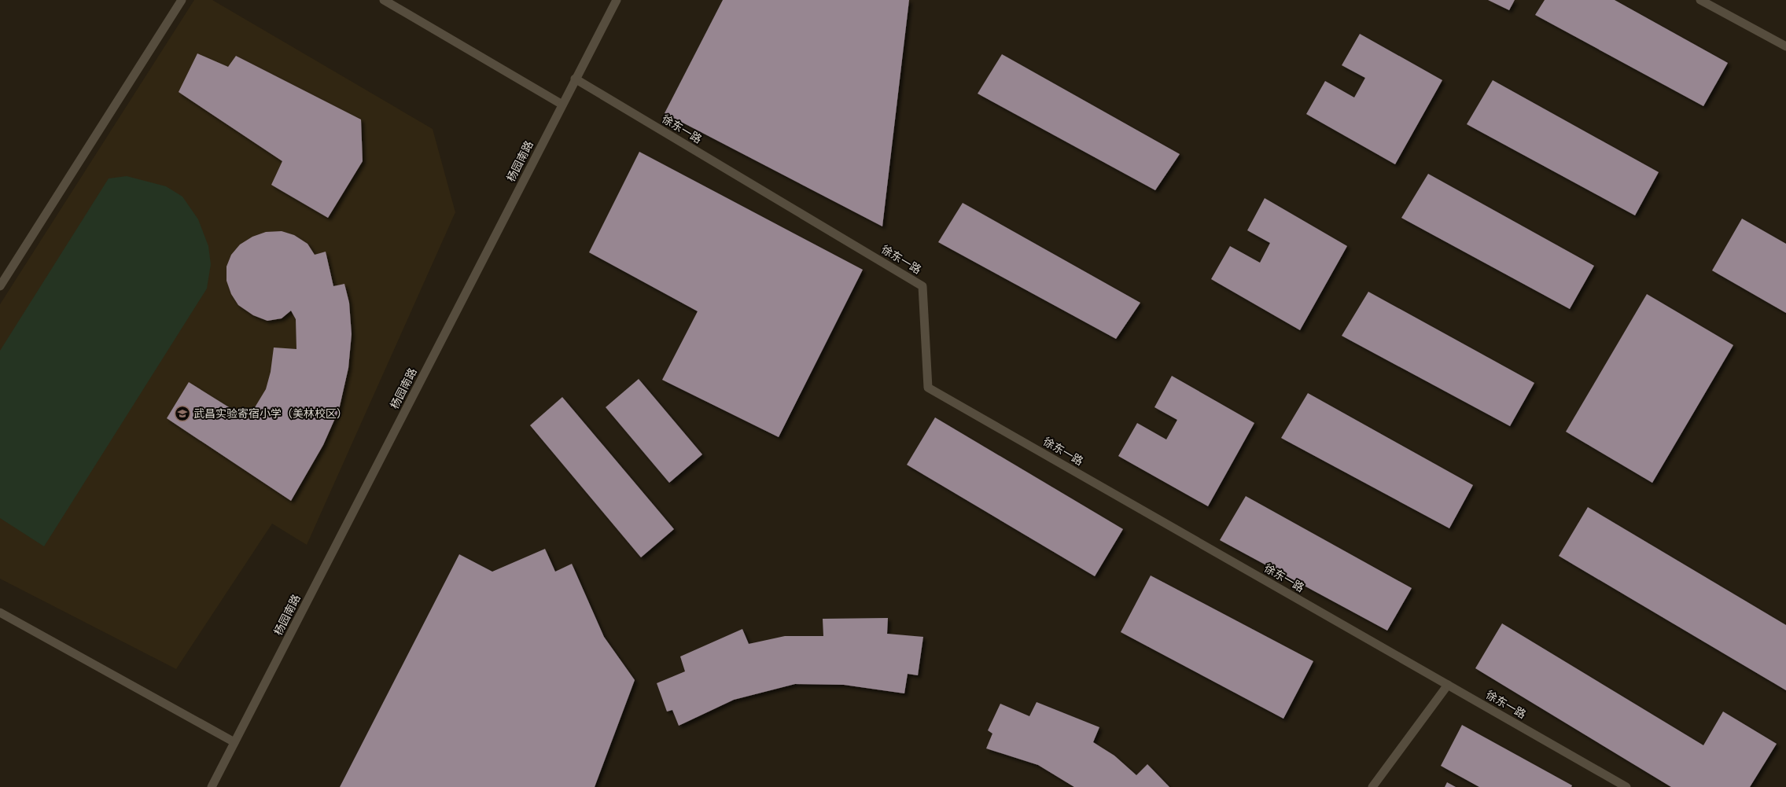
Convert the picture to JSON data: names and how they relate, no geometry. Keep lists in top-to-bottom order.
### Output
{
  "streets": {
    "street": ["徐东一路", "杨园南路"]
  },
  "crossings": [
    ["徐东一路", "杨园南路"]
  ],
  "places": {
    "school or university": ["武昌实验寄宿小学（美林校区）"]
  }
}
